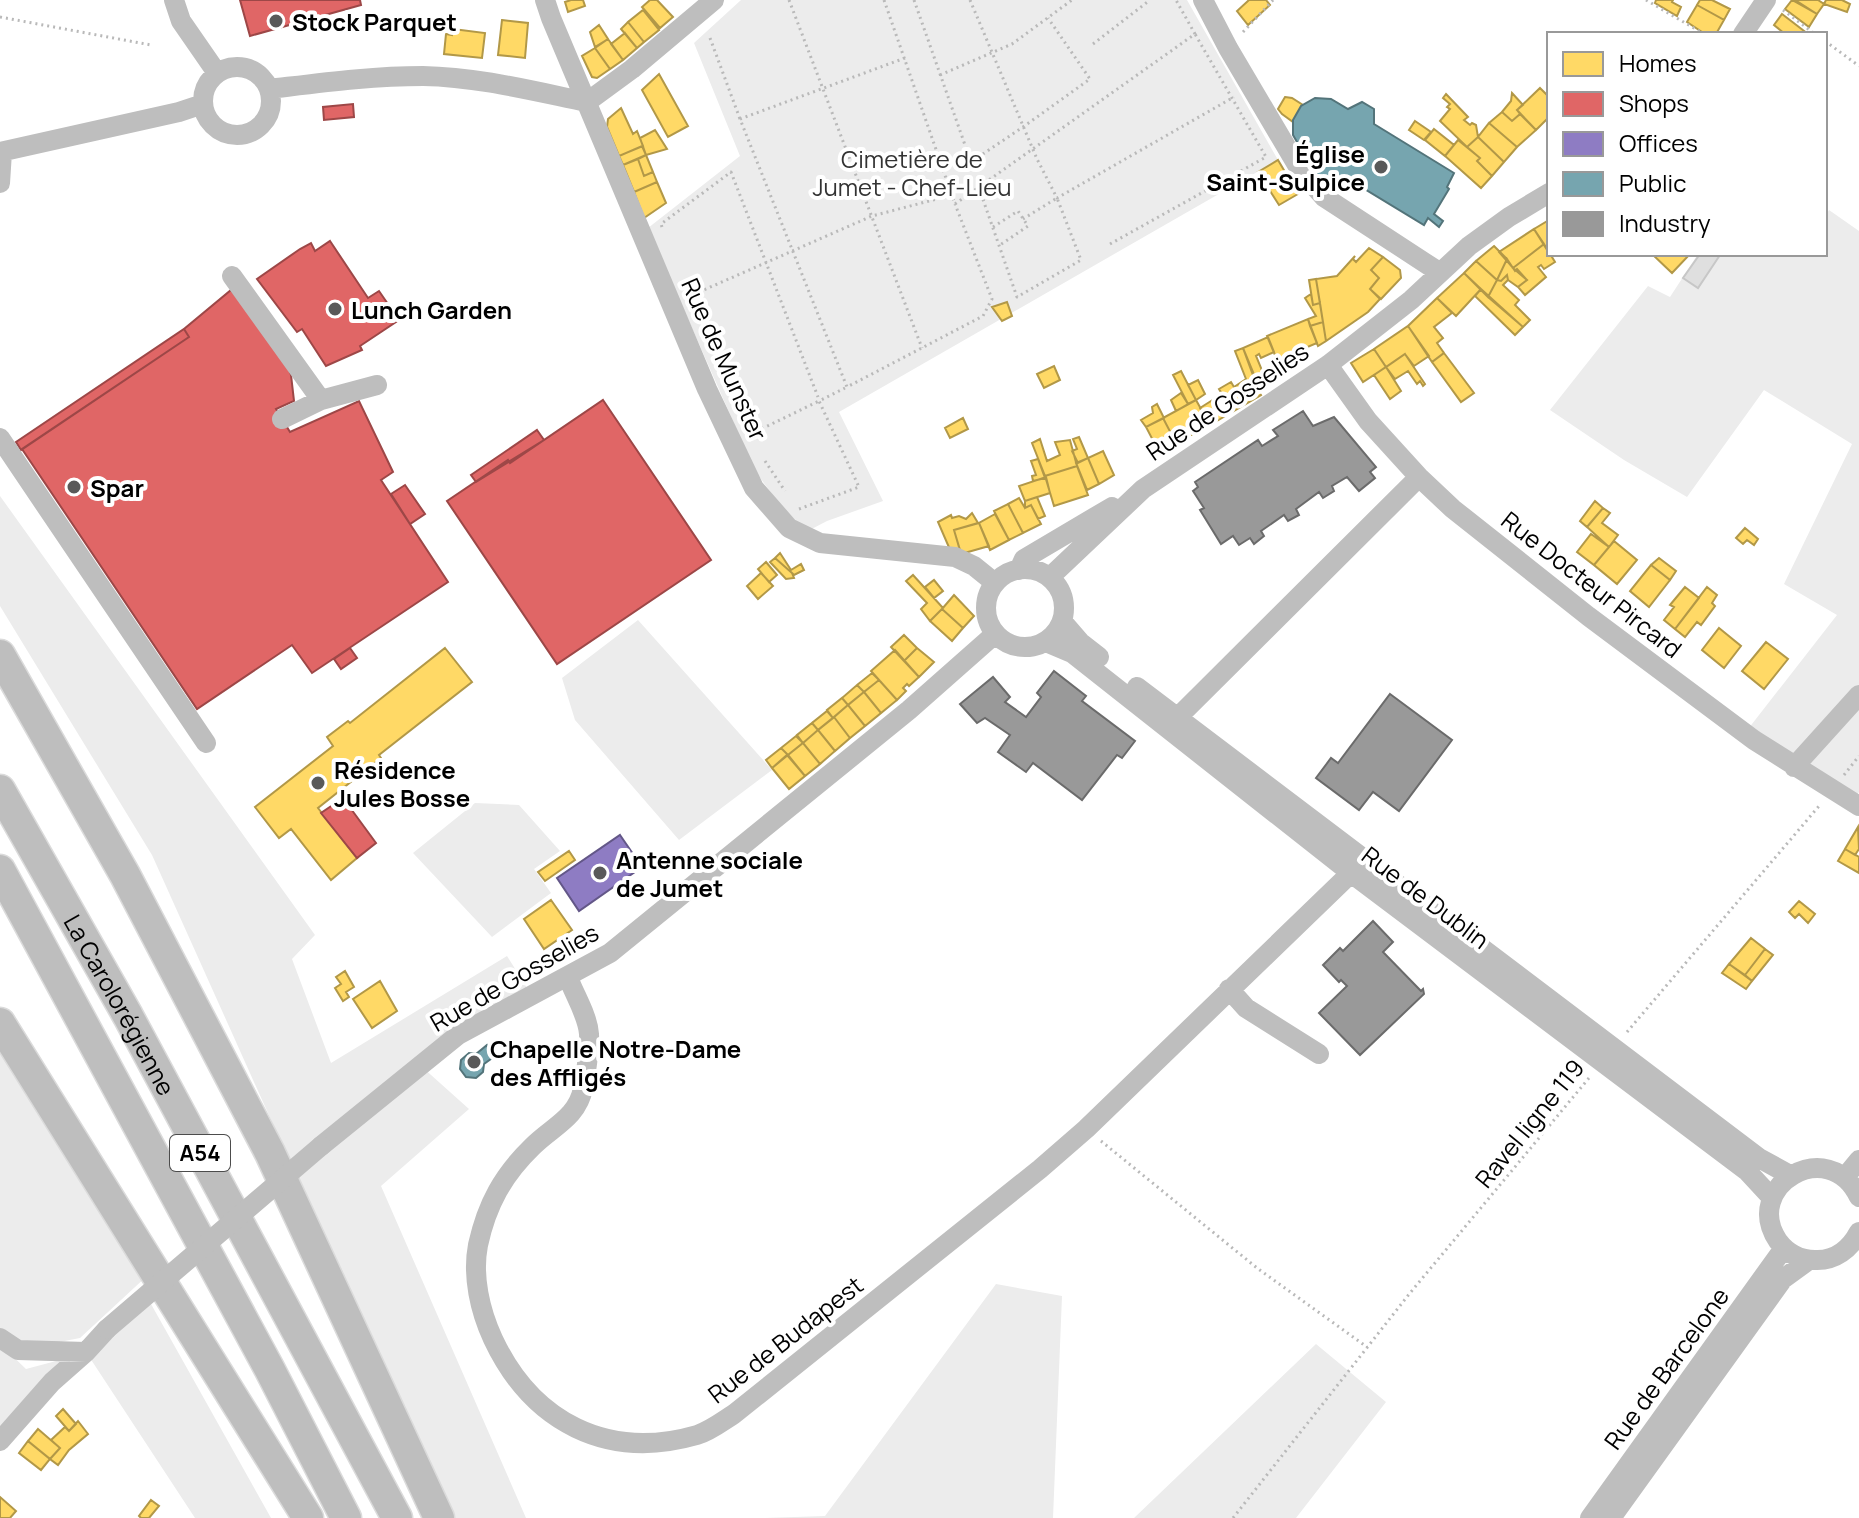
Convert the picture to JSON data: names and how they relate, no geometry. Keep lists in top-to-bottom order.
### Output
{
  "streets": {
    "highway": ["La Carolorégienne", "A54"],
    "street": [
      "Rue de Munster",
      "Rue de Gosselies",
      "Rue Docteur Pircard",
      "Rue de Dublin",
      "Rue de Budapest",
      "Rue de Barcelone"
    ],
    "path": ["Ravel ligne 119"]
  },
  "crossings": [
    ["Rue de Munster", "Rue de Gosselies"],
    ["Rue de Munster", "Rue de Dublin"],
    ["Rue de Gosselies", "Rue Docteur Pircard"],
    ["Rue de Gosselies", "Rue de Dublin"],
    ["Rue de Gosselies", "Rue de Budapest"],
    ["Rue Docteur Pircard", "Ravel ligne 119"],
    ["Rue de Dublin", "Ravel ligne 119"],
    ["Rue de Dublin", "Rue de Budapest"]
  ],
  "parks": ["Cimetière de Jumet - Chef-Lieu"],
  "places": [
    "Stock Parquet",
    "Église Saint-Sulpice",
    "Lunch Garden",
    "Spar",
    "Résidence Jules Bosse",
    "Antenne sociale de Jumet",
    "Chapelle Notre-Dame des Affligés"
  ],
  "legend": [
    "Homes",
    "Shops",
    "Offices",
    "Public",
    "Industry"
  ]
}
